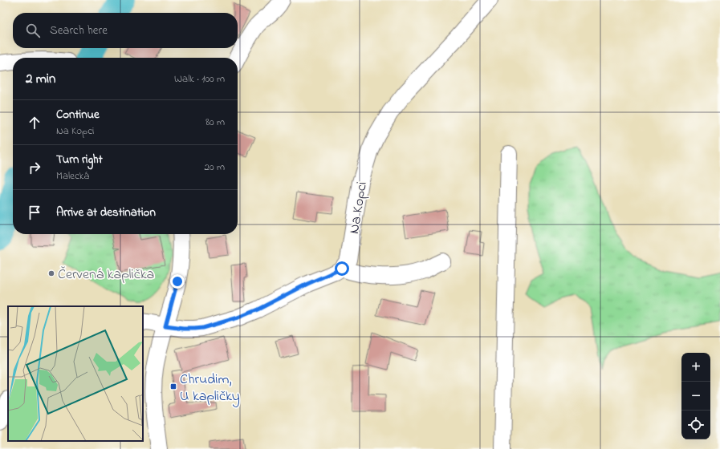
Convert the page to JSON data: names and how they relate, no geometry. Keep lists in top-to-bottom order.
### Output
{
  "streets": {
    "street": ["Na Kopci"]
  },
  "places": {
    "other": ["Červená kaplička"],
    "transit": ["Chrudim, U kapličky"]
  },
  "page": {
    "search": "Search here",
    "heading": ["2 min", "Walk · 100 m"],
    "list": [
      ["Continue", "Na Kopci", "80 m"],
      ["Turn right", "Malecká", "20 m"],
      "Arrive at destination"
    ],
    "map_buttons": ["+", "−"]
  }
}
